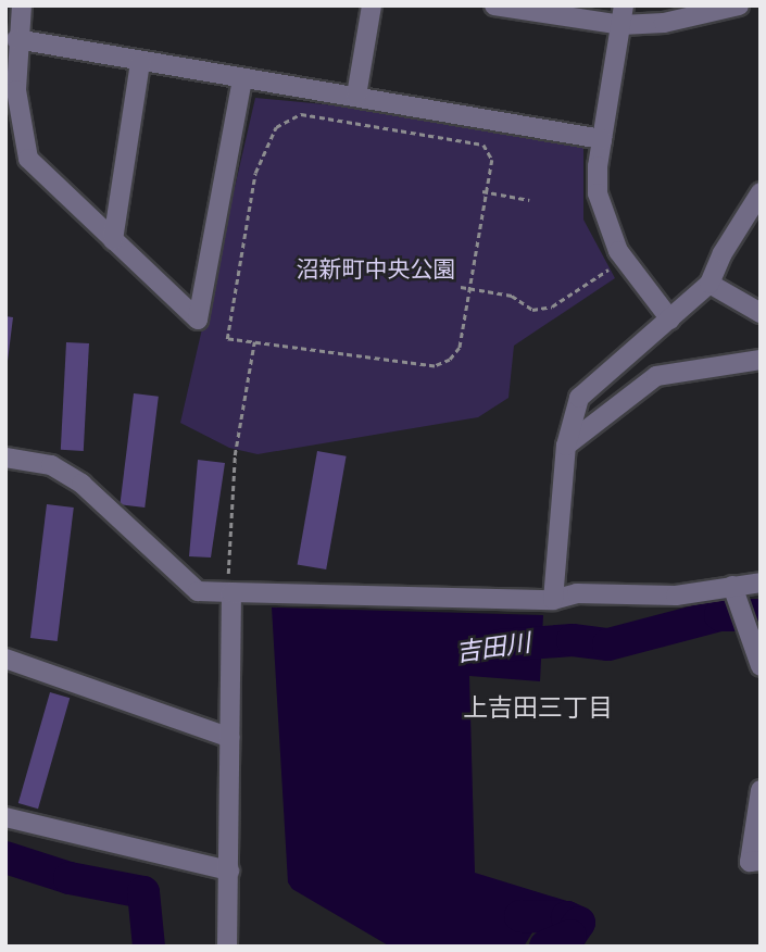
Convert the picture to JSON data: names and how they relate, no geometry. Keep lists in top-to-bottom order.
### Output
{
  "districts": ["上吉田三丁目"],
  "water": ["吉田川"],
  "parks": ["沼新町中央公園"]
}
